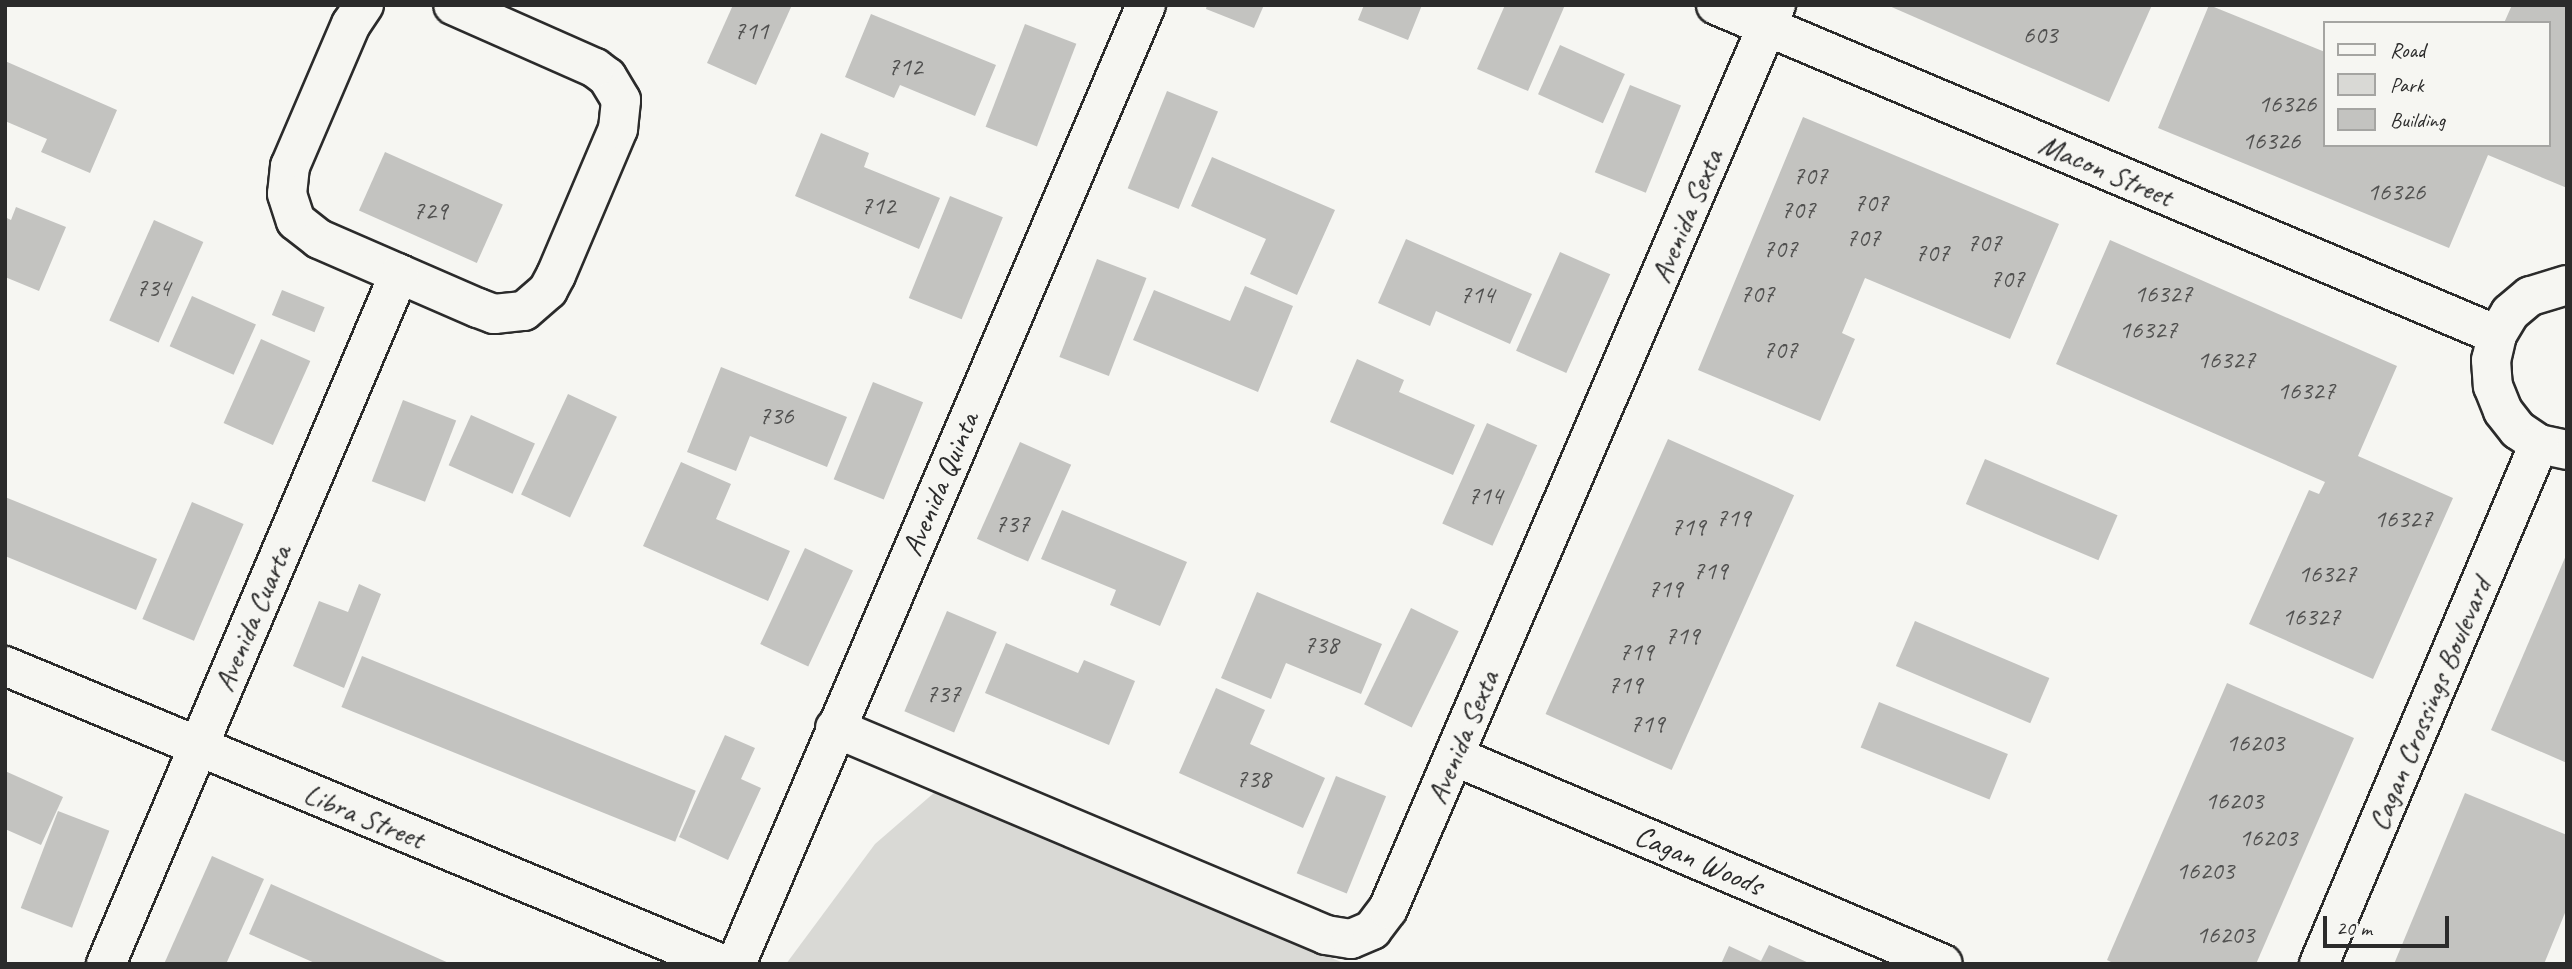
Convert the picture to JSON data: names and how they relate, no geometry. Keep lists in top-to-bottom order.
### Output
{
  "streets": {
    "street": [
      "Macon Street",
      "Avenida Sexta",
      "Avenida Quinta",
      "Avenida Cuarta",
      "Cagan Crossings Boulevard",
      "Libra Street",
      "Cagan Woods"
    ]
  },
  "crossings": [
    ["Macon Street", "Avenida Sexta"],
    ["Avenida Sexta", "Avenida Quinta"],
    ["Avenida Sexta", "Cagan Woods"],
    ["Avenida Cuarta", "Libra Street"]
  ],
  "house_numbers": [
    "711",
    "603",
    "712",
    "16326",
    "16326",
    "707",
    "16326",
    "707",
    "712",
    "707",
    "729",
    "707",
    "707",
    "707",
    "707",
    "707",
    "734",
    "707",
    "16327",
    "714",
    "16327",
    "707",
    "16327",
    "16327",
    "736",
    "714",
    "719",
    "16327",
    "737",
    "719",
    "719",
    "16327",
    "719",
    "16327",
    "719",
    "738",
    "719",
    "719",
    "737",
    "719",
    "16203",
    "738",
    "16203",
    "16203",
    "16203",
    "16203"
  ],
  "legend": ["Road", "Park", "Building"],
  "scale_bar": "20 m"
}
